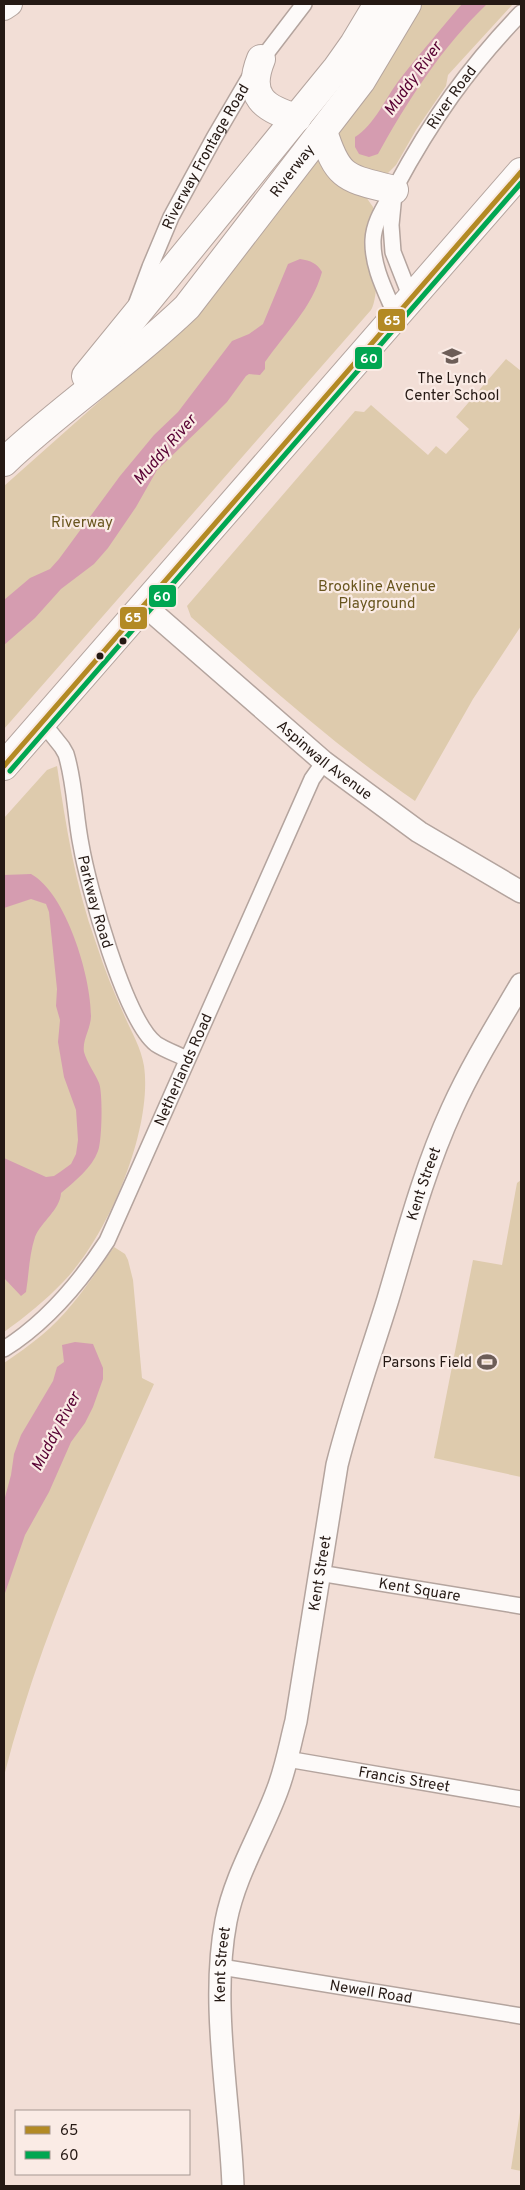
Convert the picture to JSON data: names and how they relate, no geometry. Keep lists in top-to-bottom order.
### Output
{
  "streets": {
    "highway": ["Riverway"],
    "street": [
      "River Road",
      "Riverway Frontage Road",
      "Aspinwall Avenue",
      "Parkway Road",
      "Netherlands Road",
      "Kent Street",
      "Kent Square",
      "Francis Street",
      "Newell Road"
    ]
  },
  "crossings": [
    ["Riverway Frontage Road", "Riverway"],
    ["Aspinwall Avenue", "Netherlands Road"],
    ["Parkway Road", "Netherlands Road"],
    ["Kent Street", "Kent Square"],
    ["Kent Street", "Francis Street"],
    ["Kent Street", "Newell Road"]
  ],
  "water": ["Muddy River"],
  "parks": ["Riverway", "Brookline Avenue Playground"],
  "places": {
    "school or university": ["The Lynch Center School"],
    "sports": ["Parsons Field"]
  },
  "lines": ["transit line 65", "transit line 60"],
  "legend": ["65", "60"]
}
